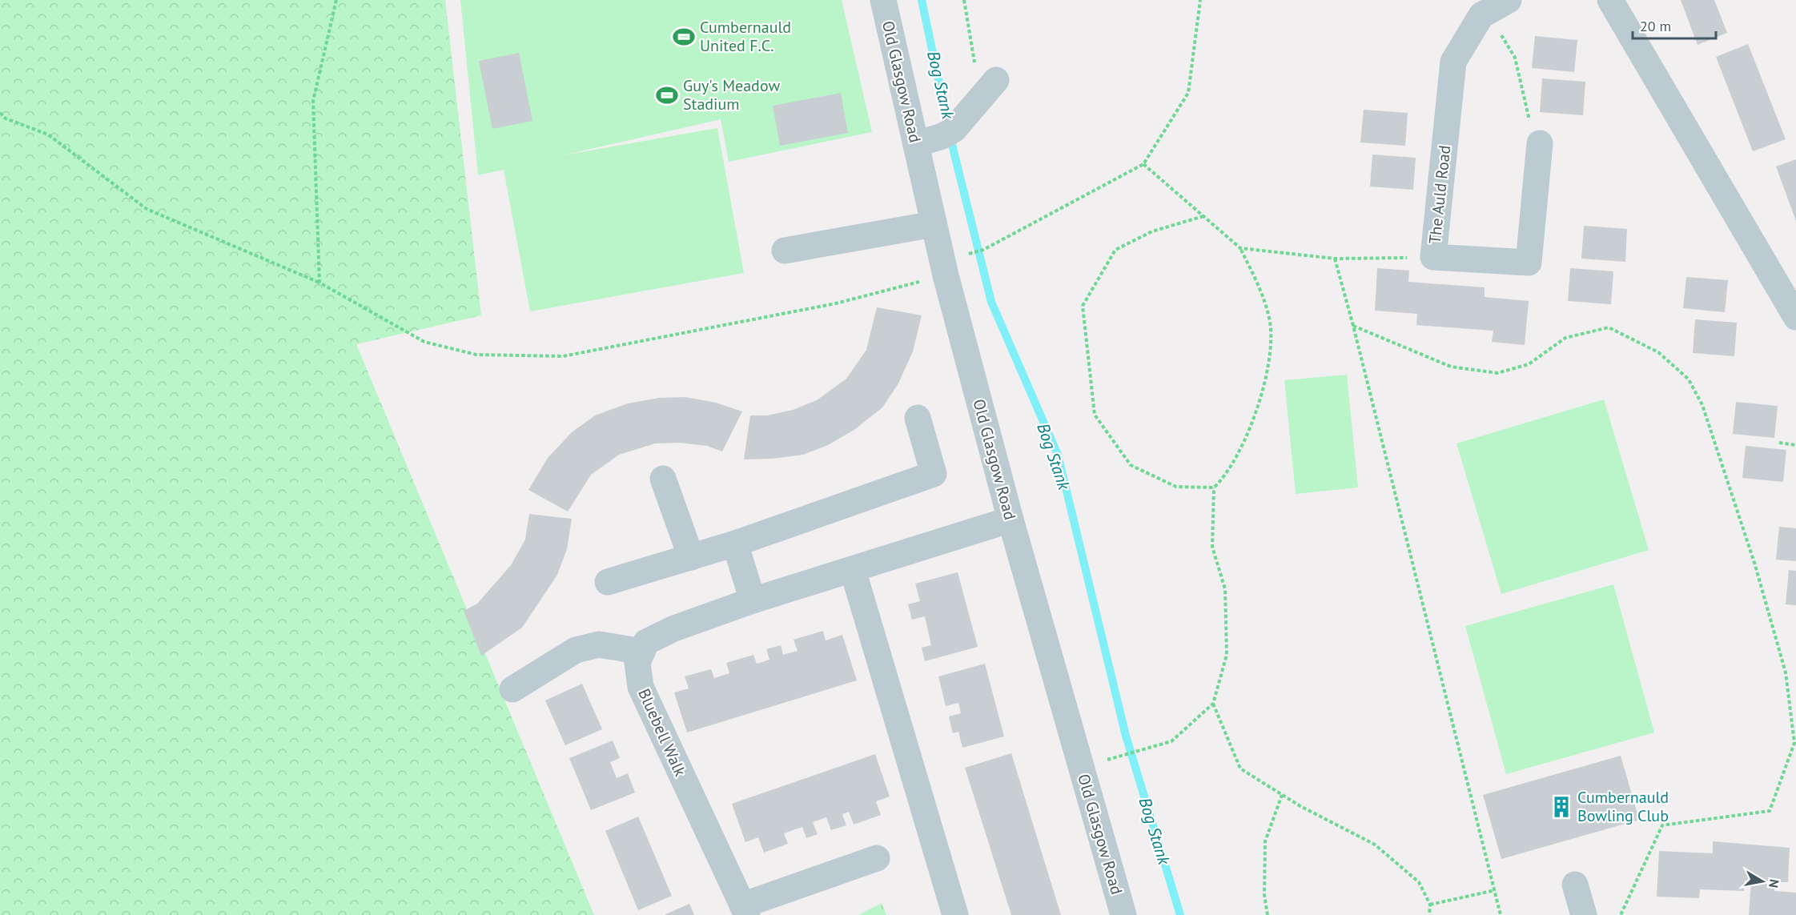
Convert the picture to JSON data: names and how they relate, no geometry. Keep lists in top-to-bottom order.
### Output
{
  "streets": {
    "street": ["Old Glasgow Road", "The Auld Road", "Bluebell Walk"]
  },
  "water": ["Bog Stank"],
  "places": {
    "sports": ["Cumbernauld United F.C.", "Guy's Meadow Stadium"],
    "building": ["Cumbernauld Bowling Club"]
  },
  "scale_bar": "20 m",
  "north": "right"
}
